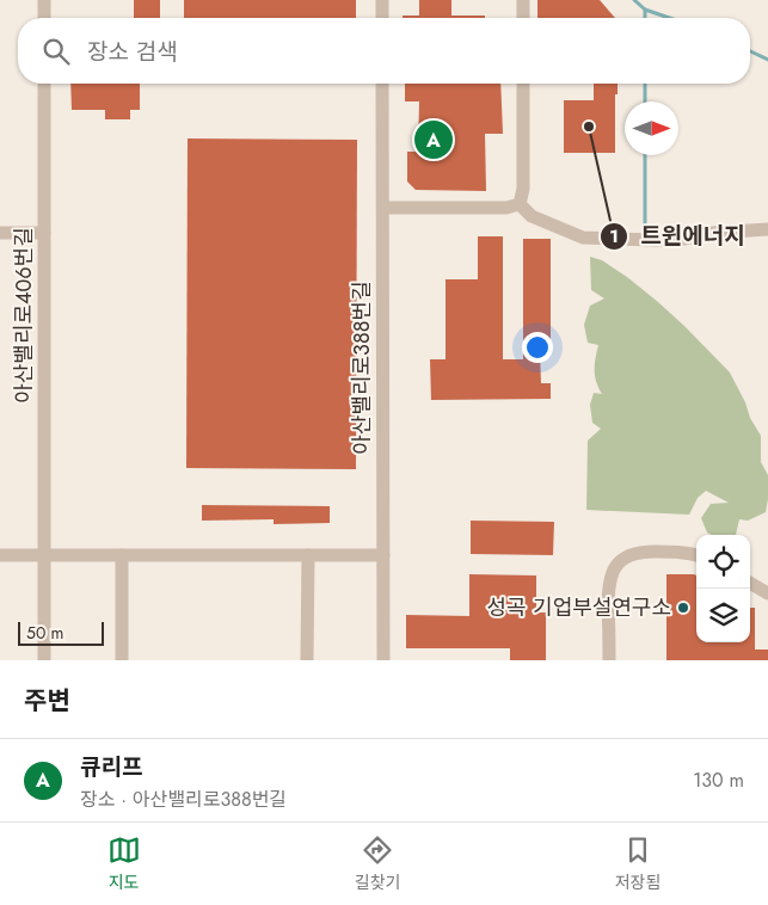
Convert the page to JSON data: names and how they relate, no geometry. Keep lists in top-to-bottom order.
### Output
{
  "streets": {
    "street": ["아산밸리로406번길", "아산밸리로388번길"]
  },
  "places": ["트윈에너지", "성곡 기업부설연구소"],
  "scale_bar": "50 m",
  "north": "right",
  "page": {
    "search": "장소 검색",
    "pins": "A",
    "scale": "50 m",
    "heading": "주변",
    "list": [
      {
        "mark": "A",
        "name": "큐리프",
        "note": "장소 · 아산밸리로388번길",
        "value": "130 m"
      }
    ],
    "nav": ["지도", "길찾기", "저장됨"]
  }
}
